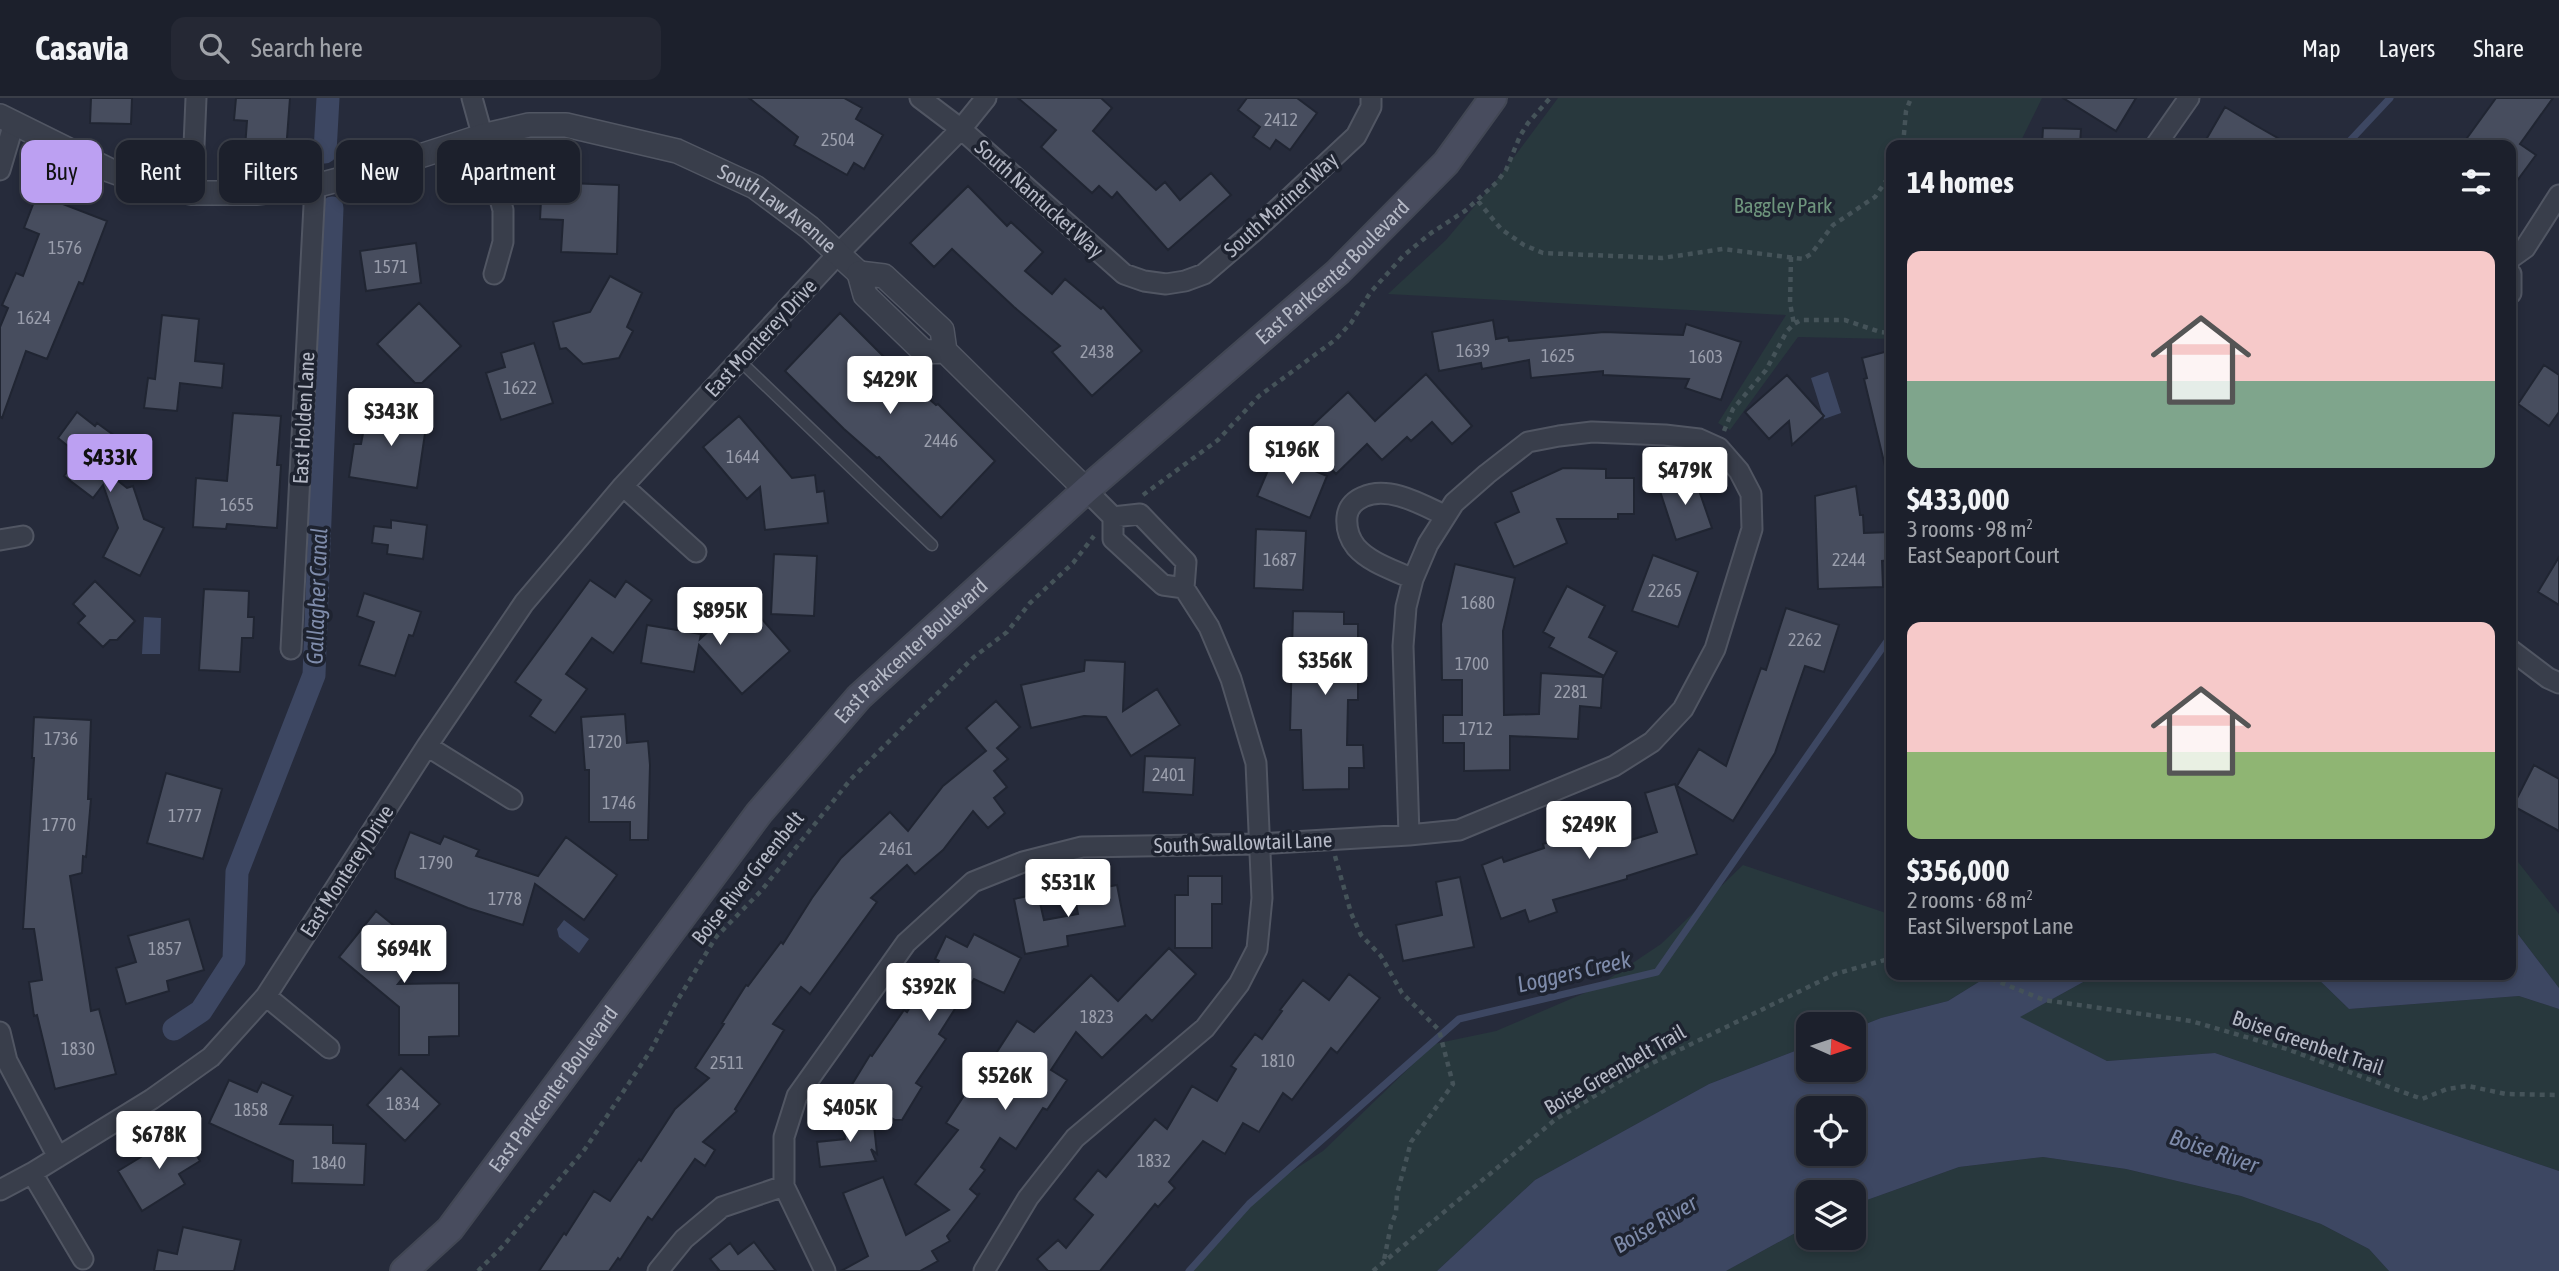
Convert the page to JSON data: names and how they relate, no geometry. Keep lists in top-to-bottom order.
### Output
{
  "streets": {
    "main road": ["East Parkcenter Boulevard"],
    "street": [
      "South Nantucket Way",
      "South Mariner Way",
      "South Law Avenue",
      "East Monterey Drive",
      "East Holden Lane",
      "South Swallowtail Lane"
    ],
    "path": ["Boise River Greenbelt", "Boise Greenbelt Trail"]
  },
  "crossings": [
    ["South Nantucket Way", "South Mariner Way"],
    ["South Nantucket Way", "East Monterey Drive"],
    ["South Law Avenue", "East Parkcenter Boulevard"],
    ["South Law Avenue", "East Monterey Drive"]
  ],
  "water": ["Gallagher Canal", "Loggers Creek", "Boise River"],
  "parks": ["Baggley Park"],
  "house_numbers": [
    "2412",
    "2504",
    "1576",
    "1571",
    "1624",
    "1639",
    "2438",
    "1625",
    "1603",
    "1622",
    "2446",
    "1644",
    "1655",
    "1687",
    "2244",
    "2265",
    "1680",
    "2262",
    "1700",
    "2281",
    "1712",
    "1736",
    "1720",
    "2401",
    "1746",
    "1777",
    "1770",
    "2461",
    "1790",
    "1778",
    "1857",
    "1823",
    "1830",
    "1810",
    "2511",
    "1834",
    "1858",
    "1832",
    "1840"
  ],
  "north": "right",
  "page": {
    "header": "Casavia",
    "search": "Search here",
    "nav": ["Map", "Layers", "Share"],
    "chip": [
      "Buy",
      "Rent",
      "Filters",
      "New",
      "Apartment"
    ],
    "heading": "14 homes",
    "list": [
      {
        "name": "$433,000",
        "note": "3 rooms · 98 m² · East Seaport Court"
      },
      {
        "name": "$356,000",
        "note": "2 rooms · 68 m² · East Silverspot Lane"
      }
    ],
    "price": [
      "$429K",
      "$343K",
      "$196K",
      "$433K",
      "$479K",
      "$895K",
      "$356K",
      "$249K",
      "$531K",
      "$694K",
      "$392K",
      "$526K",
      "$405K",
      "$678K"
    ]
  }
}
